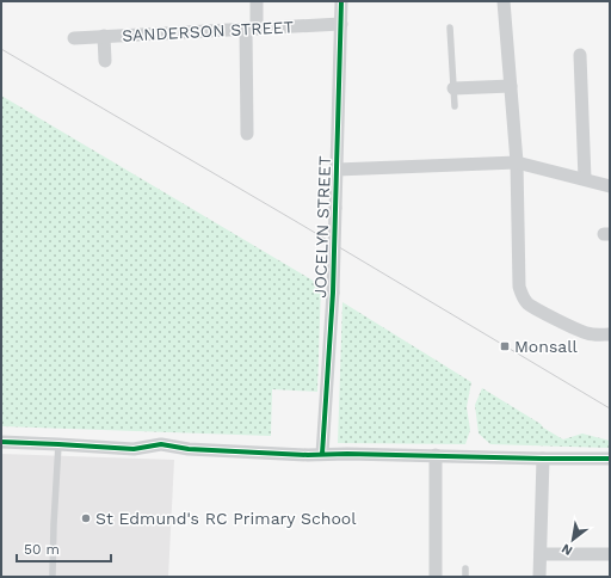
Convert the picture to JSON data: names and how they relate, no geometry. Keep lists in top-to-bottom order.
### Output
{
  "streets": {
    "street": ["SANDERSON STREET", "JOCELYN STREET"]
  },
  "crossings": [
    ["SANDERSON STREET", "JOCELYN STREET"]
  ],
  "places": {
    "transit": ["Monsall"],
    "other": ["St Edmund's RC Primary School"]
  },
  "scale_bar": "50 m",
  "north": "bottom left"
}
